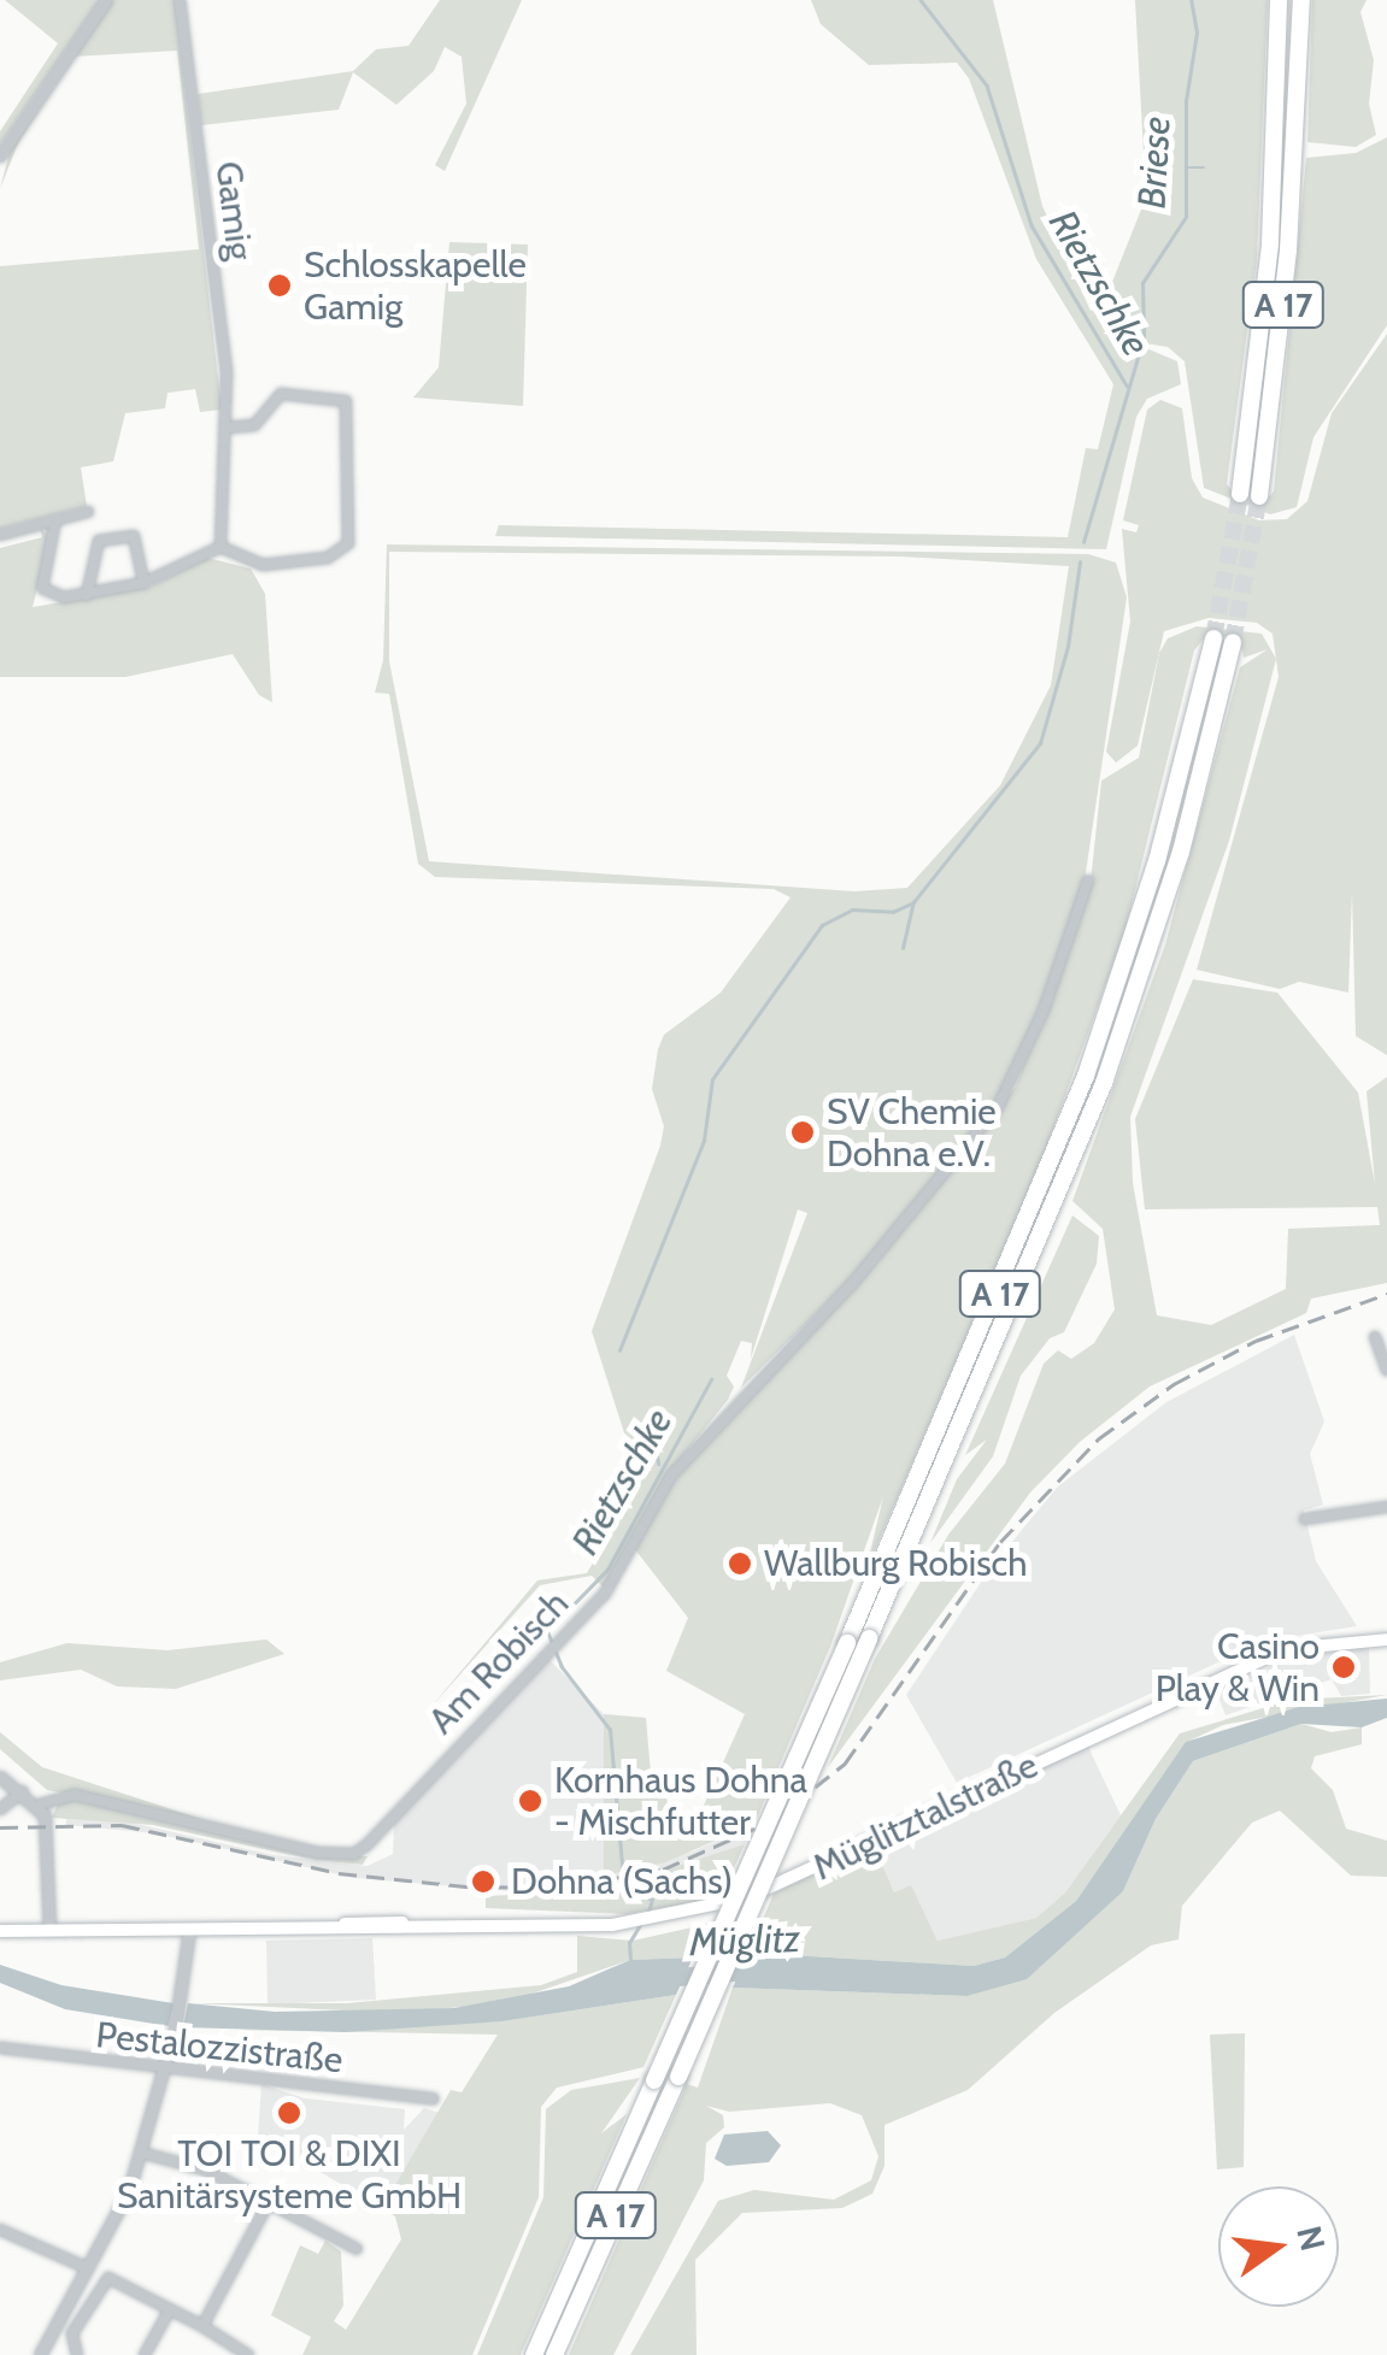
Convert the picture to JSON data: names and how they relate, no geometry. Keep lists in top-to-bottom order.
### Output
{
  "streets": {
    "highway": ["A 17"],
    "main road": ["Müglitztalstraße"],
    "street": ["Gamig", "Am Robisch", "Pestalozzistraße"]
  },
  "water": ["Briese", "Rietzschke", "Müglitz"],
  "places": [
    "Schlosskapelle Gamig",
    "SV Chemie Dohna e.V.",
    "Wallburg Robisch",
    "Casino Play & Win",
    "Kornhaus Dohna - Mischfutter",
    "Dohna (Sachs)",
    "TOI TOI & DIXI Sanitärsysteme GmbH"
  ],
  "north": "right"
}
